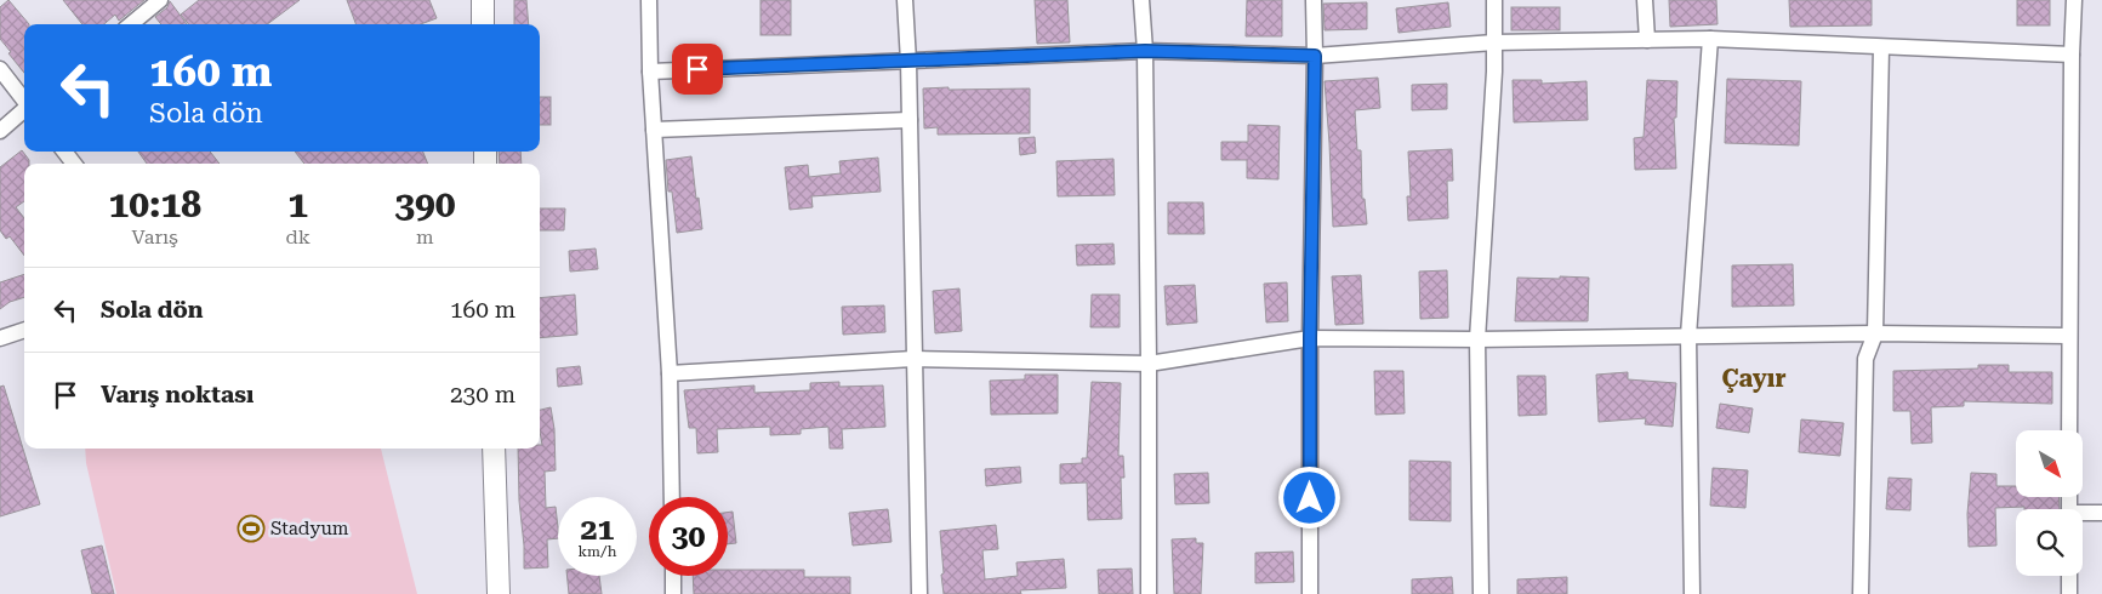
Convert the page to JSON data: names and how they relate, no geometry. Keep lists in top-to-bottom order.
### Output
{
  "districts": ["Çayır"],
  "places": {
    "sports": ["Stadyum"]
  },
  "north": "bottom right",
  "page": {
    "turn": ["160 m", "Sola dön"],
    "eta": [
      "10:18",
      "Varış",
      "1",
      "dk",
      "390",
      "m"
    ],
    "list": [
      {
        "name": "Sola dön",
        "value": "160 m"
      },
      {
        "name": "Varış noktası",
        "value": "230 m"
      }
    ],
    "speed": "21 km/h",
    "limit": "30"
  }
}
